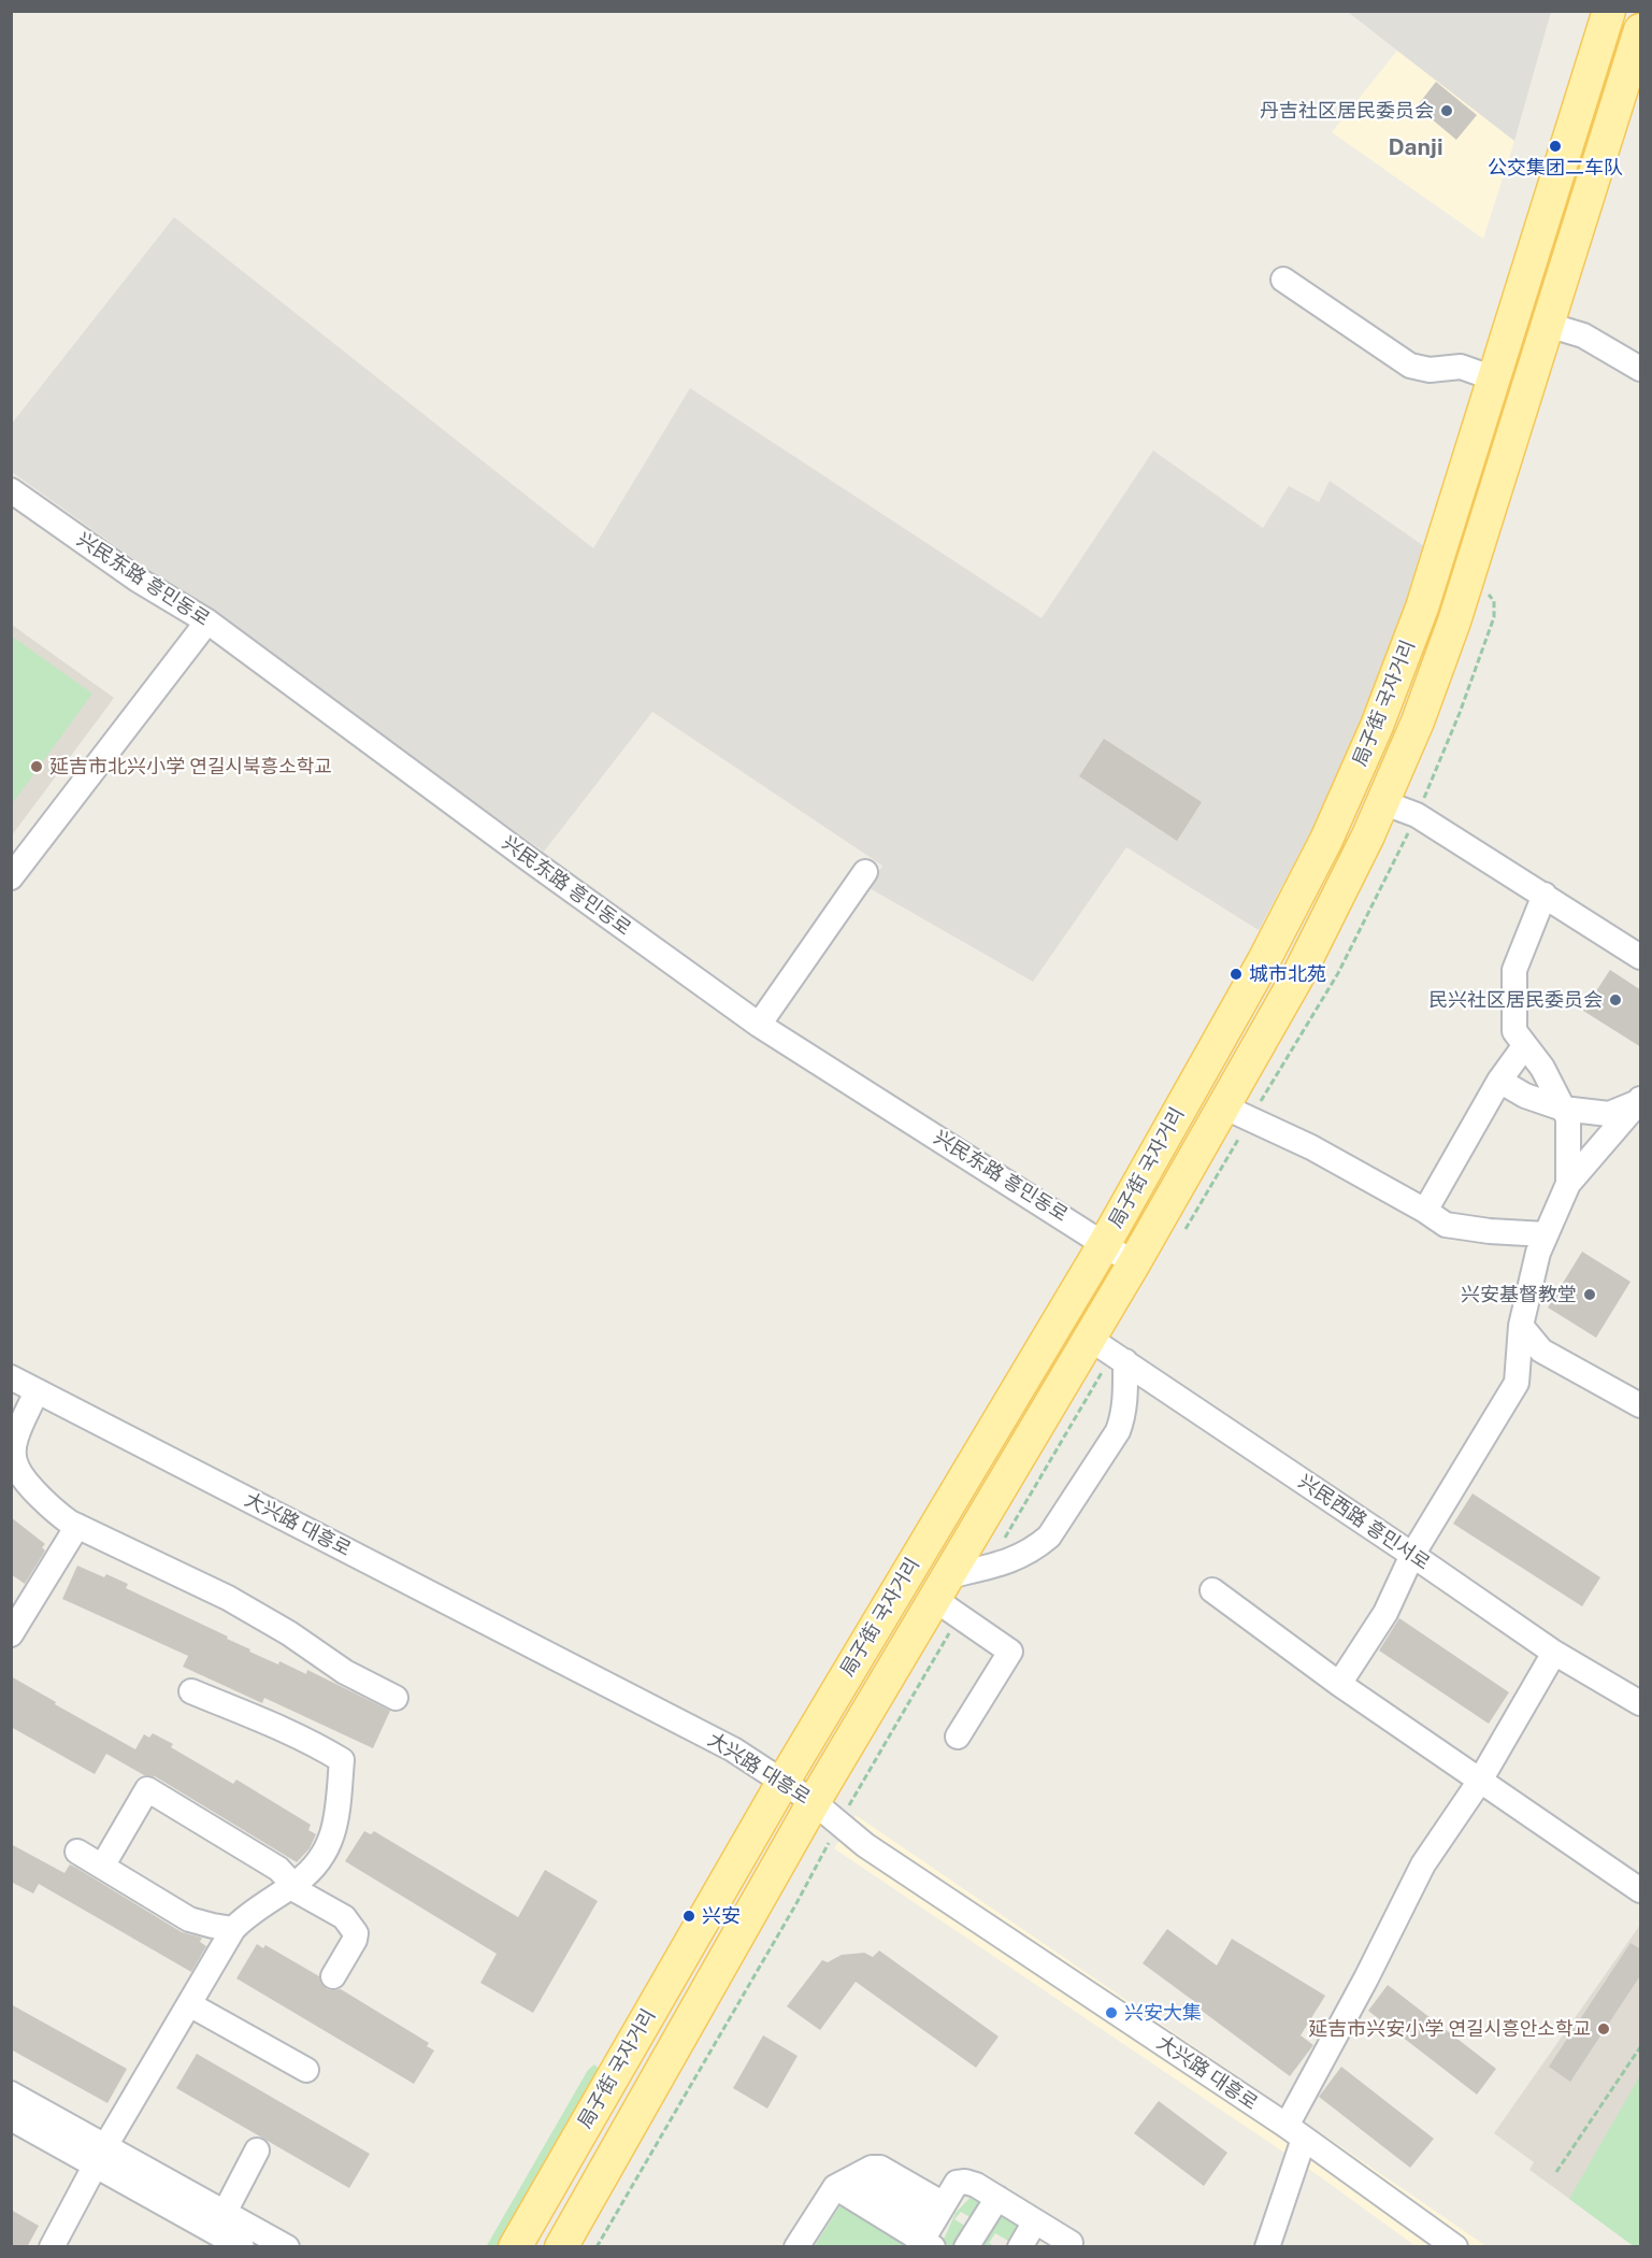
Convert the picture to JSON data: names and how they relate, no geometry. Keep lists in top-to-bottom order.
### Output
{
  "streets": {
    "main road": ["局子街 국자거리"],
    "street": ["兴民东路 흥민동로", "兴民西路 흥민서로", "大兴路 대흥로"]
  },
  "crossings": [
    ["兴民东路 흥민동로", "局子街 국자거리"],
    ["局子街 국자거리", "兴民西路 흥민서로"],
    ["局子街 국자거리", "大兴路 대흥로"]
  ],
  "districts": ["Danji"],
  "places": [
    "丹吉社区居民委员会",
    "公交集团二车队",
    "延吉市北兴小学 연길시북흥소학교",
    "城市北苑",
    "民兴社区居民委员会",
    "兴安基督教堂",
    "兴安",
    "兴安大集",
    "延吉市兴安小学 연길시흥안소학교"
  ]
}
